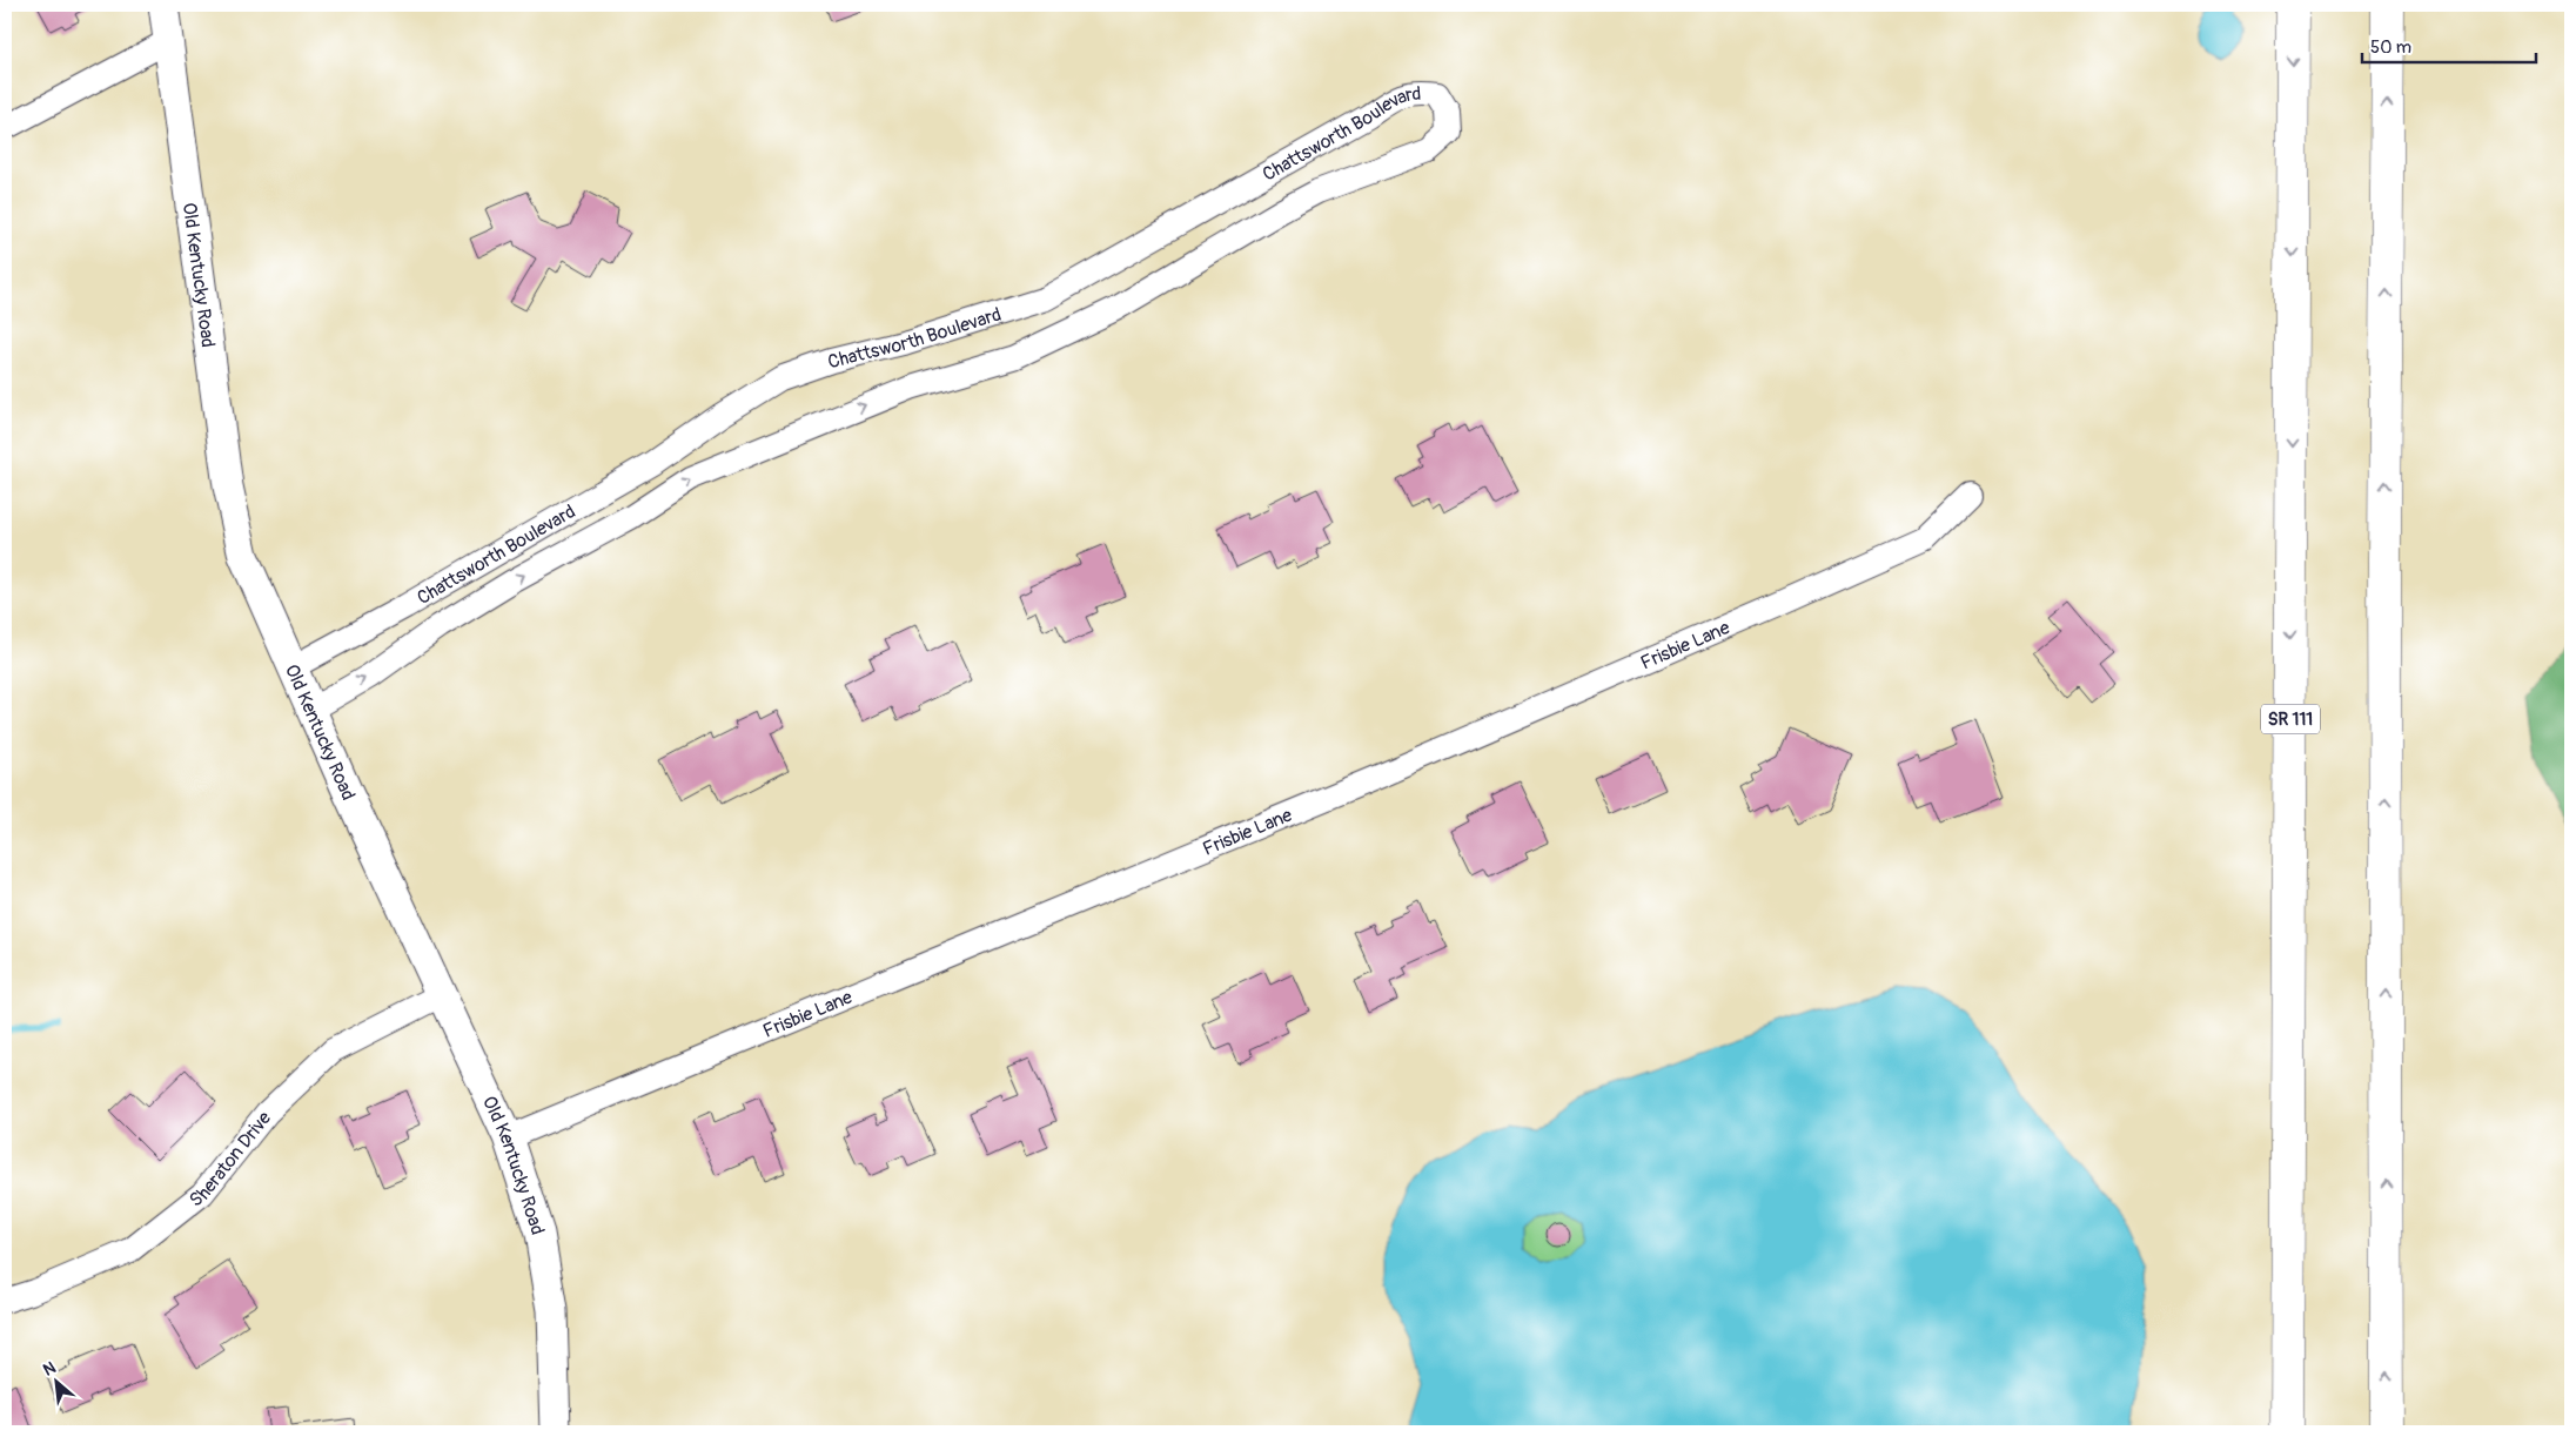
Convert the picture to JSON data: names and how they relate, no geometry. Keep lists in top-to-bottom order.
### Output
{
  "streets": {
    "highway": ["SR 111"],
    "street": [
      "Chattsworth Boulevard",
      "Old Kentucky Road",
      "Frisbie Lane",
      "Sheraton Drive"
    ]
  },
  "crossings": [
    ["Chattsworth Boulevard", "Old Kentucky Road"],
    ["Old Kentucky Road", "Frisbie Lane"],
    ["Old Kentucky Road", "Sheraton Drive"]
  ],
  "scale_bar": "50 m",
  "north": "top left"
}
